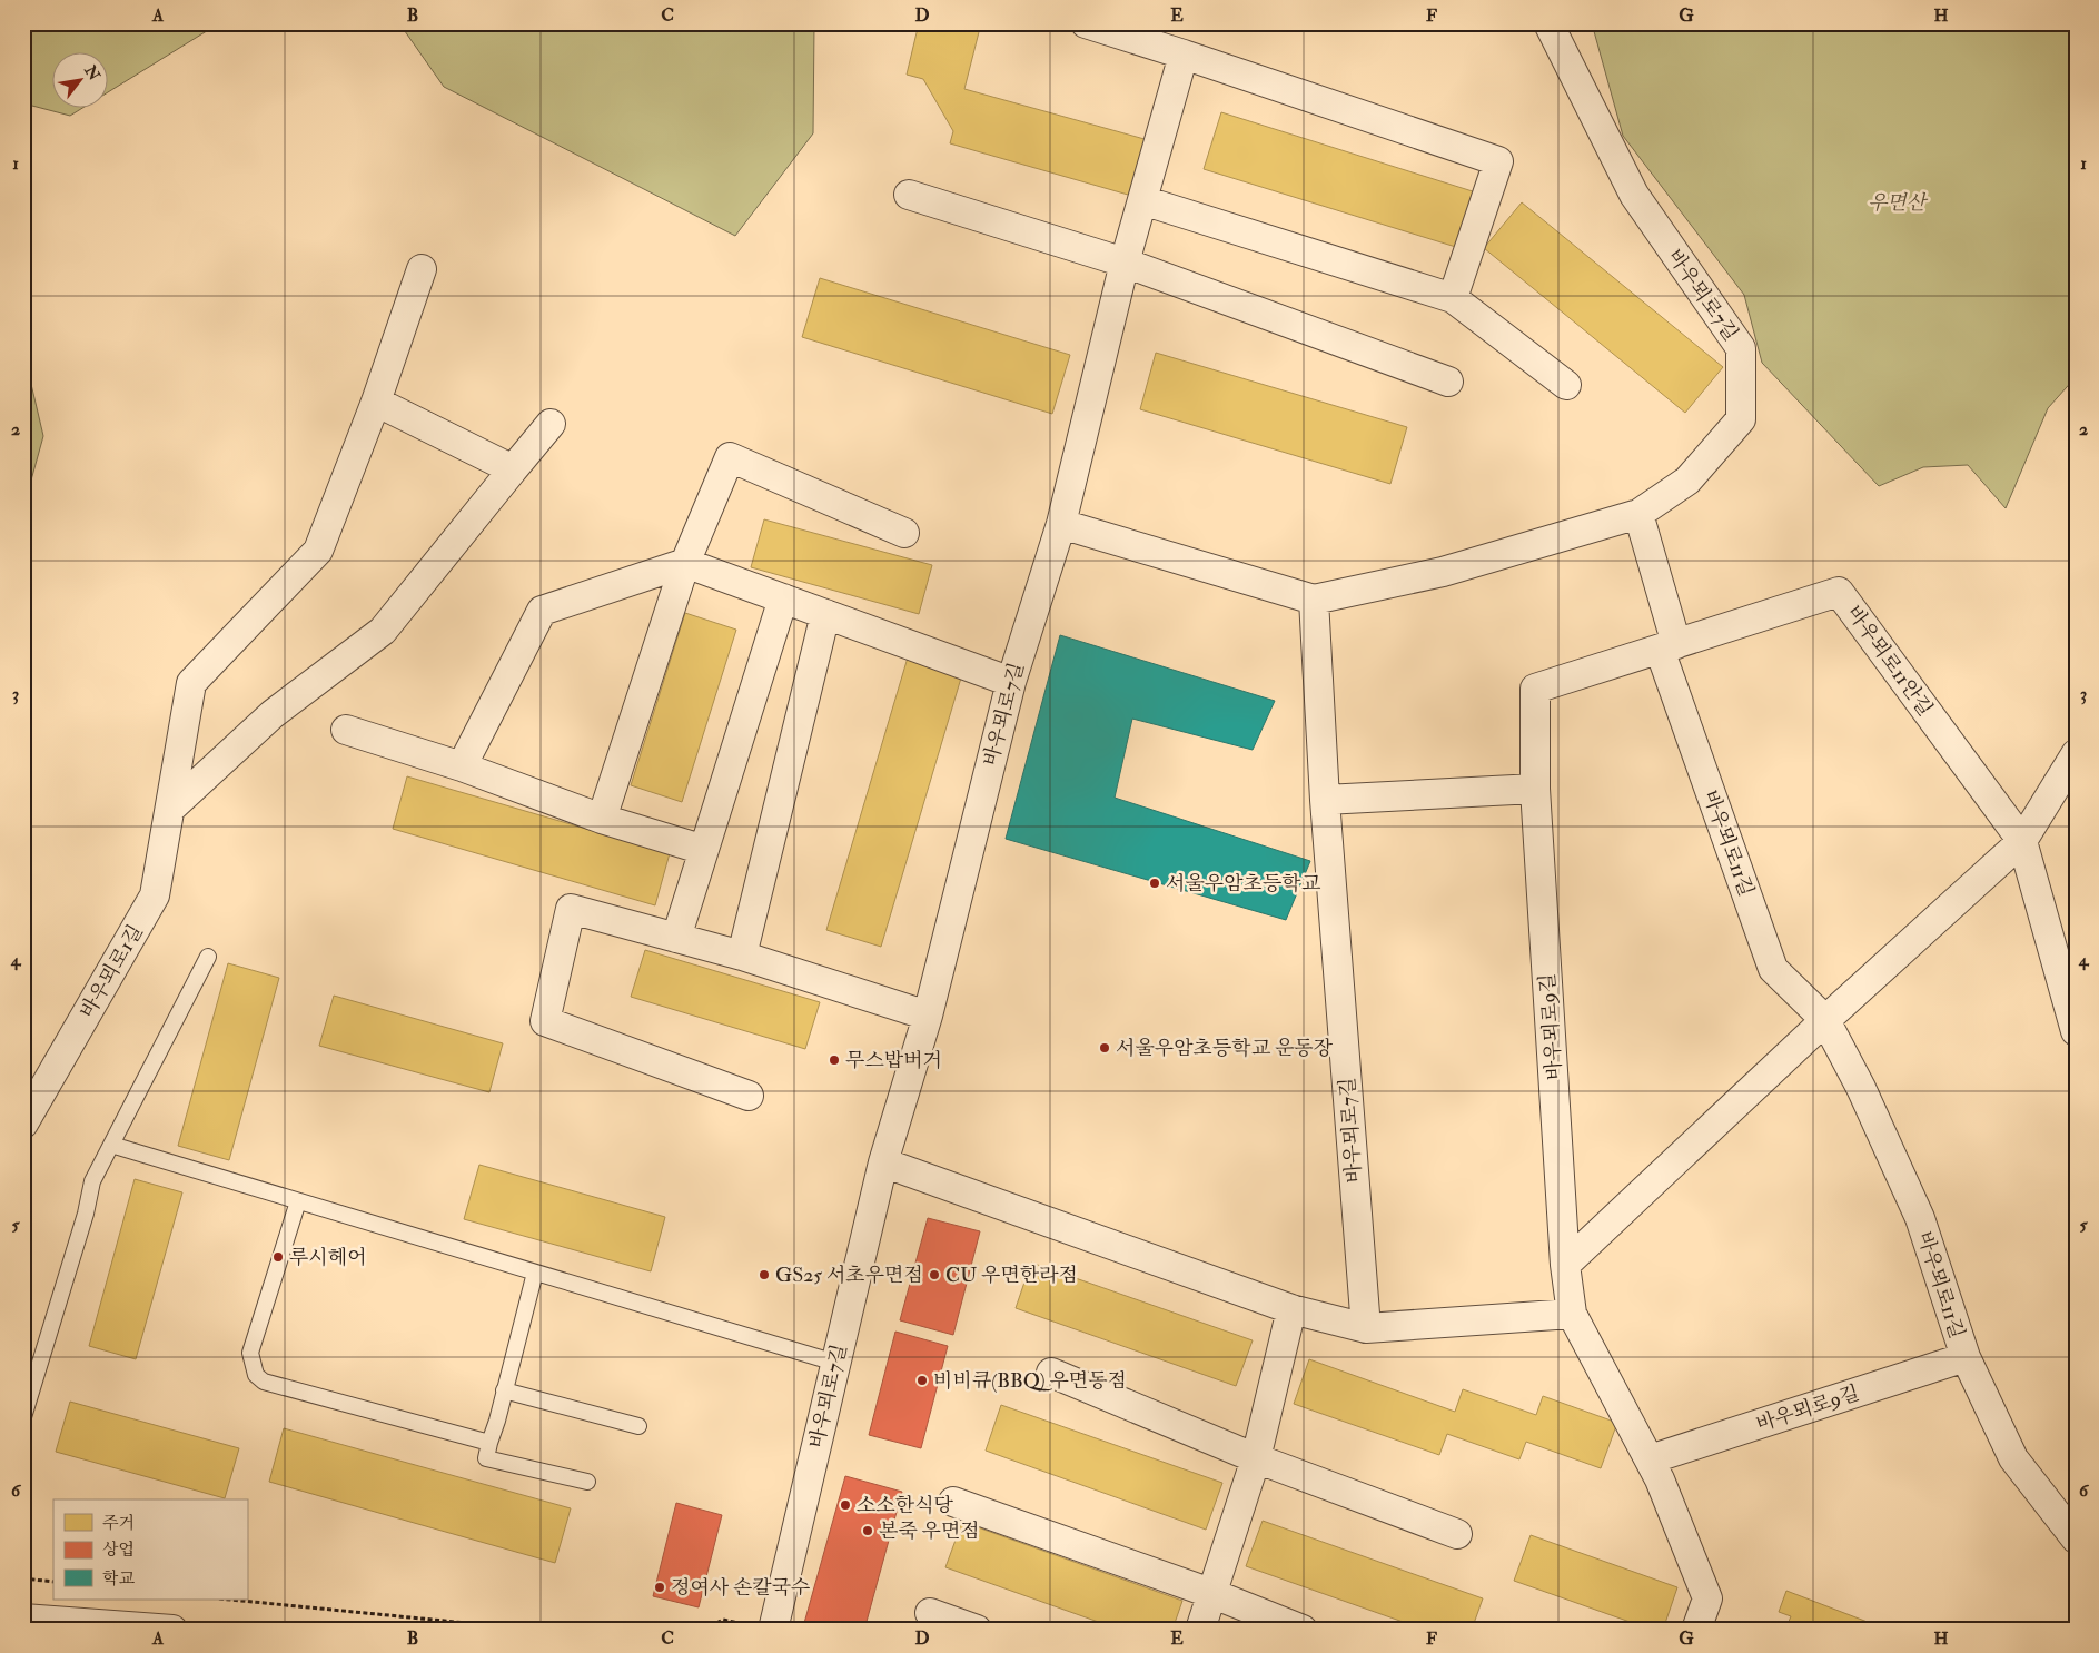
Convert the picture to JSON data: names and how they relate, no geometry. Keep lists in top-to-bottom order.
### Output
{
  "streets": {
    "street": [
      "바우뫼로7길",
      "바우뫼로11안길",
      "바우뫼로11길",
      "바우뫼로1길",
      "바우뫼로9길"
    ]
  },
  "crossings": [
    ["바우뫼로7길", "바우뫼로11길"],
    ["바우뫼로11안길", "바우뫼로11길"],
    ["바우뫼로11안길", "바우뫼로9길"],
    ["바우뫼로11길", "바우뫼로9길"]
  ],
  "parks": ["우면산"],
  "places": [
    "서울우암초등학교",
    "서울우암초등학교 운동장",
    "무스밥버거",
    "루시헤어",
    "GS25 서초우면점",
    "CU 우면한라점",
    "비비큐(BBQ) 우면동점",
    "소소한식당",
    "본죽 우면점",
    "정여사 손칼국수"
  ],
  "legend": ["주거", "상업", "학교"],
  "north": "top right",
  "grid": {
    "columns": [
      "A",
      "B",
      "C",
      "D",
      "E",
      "F",
      "G",
      "H"
    ],
    "rows": [
      "1",
      "2",
      "3",
      "4",
      "5",
      "6"
    ]
  }
}
